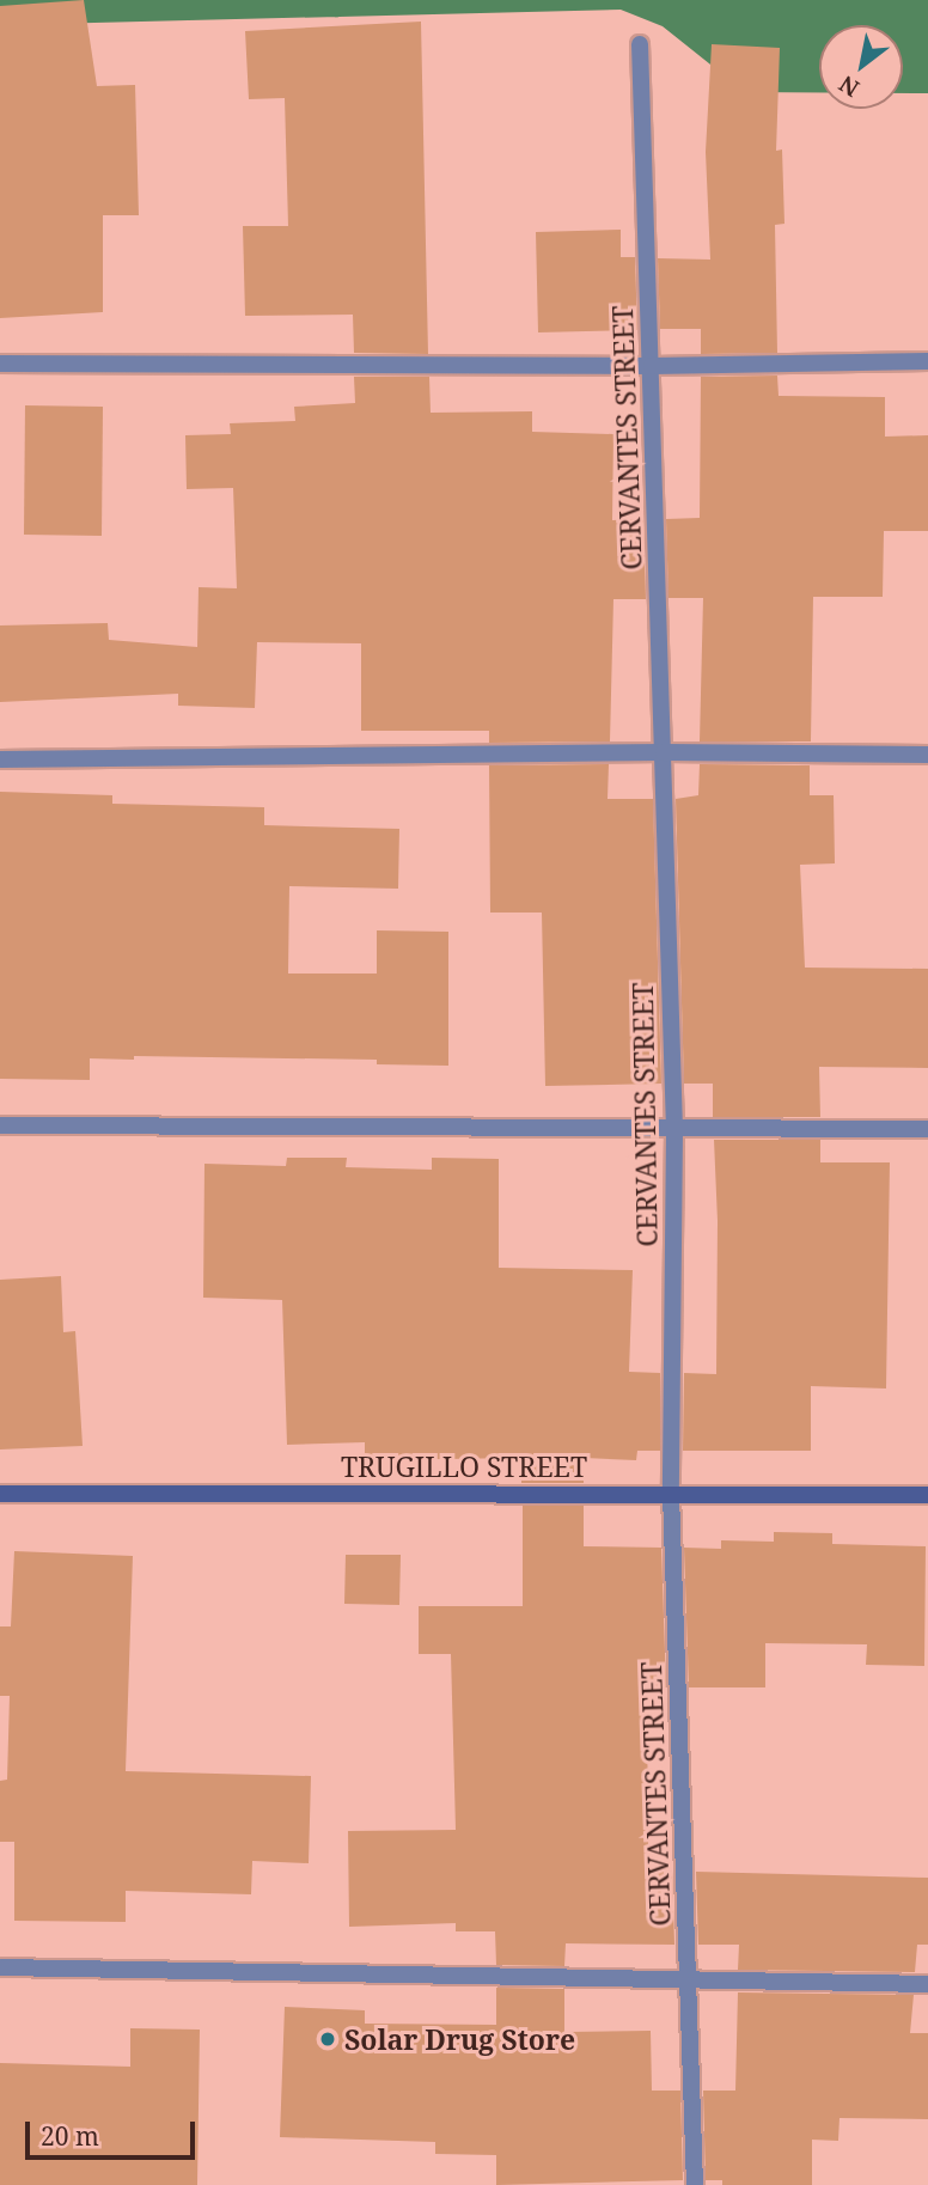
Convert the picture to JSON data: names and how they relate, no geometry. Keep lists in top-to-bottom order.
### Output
{
  "streets": {
    "street": ["CERVANTES STREET", "TRUGILLO STREET"]
  },
  "crossings": [
    ["CERVANTES STREET", "TRUGILLO STREET"]
  ],
  "places": ["Solar Drug Store"],
  "scale_bar": "20 m",
  "north": "bottom left"
}
